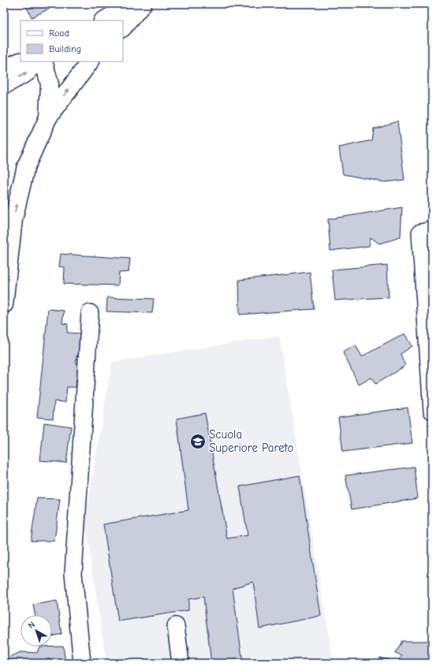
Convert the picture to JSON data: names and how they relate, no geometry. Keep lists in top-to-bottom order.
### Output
{
  "places": {
    "school or university": ["Scuola Superiore Pareto"]
  },
  "legend": ["Road", "Building"],
  "north": "top left"
}
